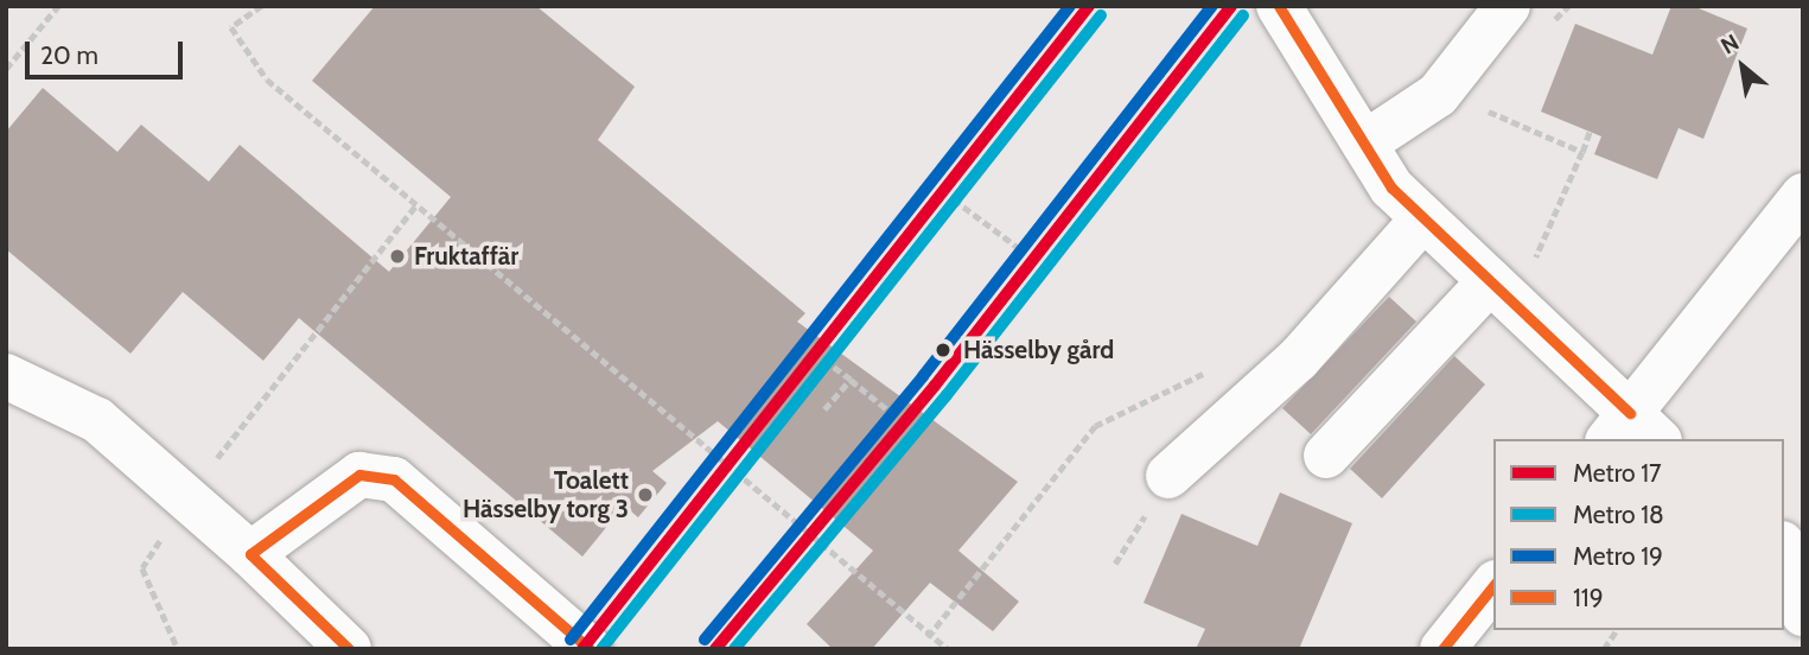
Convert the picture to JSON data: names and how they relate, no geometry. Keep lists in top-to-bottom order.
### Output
{
  "places": ["Fruktaffär", "Hässelby gård", "Toalett Hässelby torg 3"],
  "lines": [
    "metro line 17",
    "metro line 19",
    "transit line 119",
    "metro line 18"
  ],
  "legend": [
    "Metro 17",
    "Metro 18",
    "Metro 19",
    "119"
  ],
  "scale_bar": "20 m",
  "north": "top left"
}
